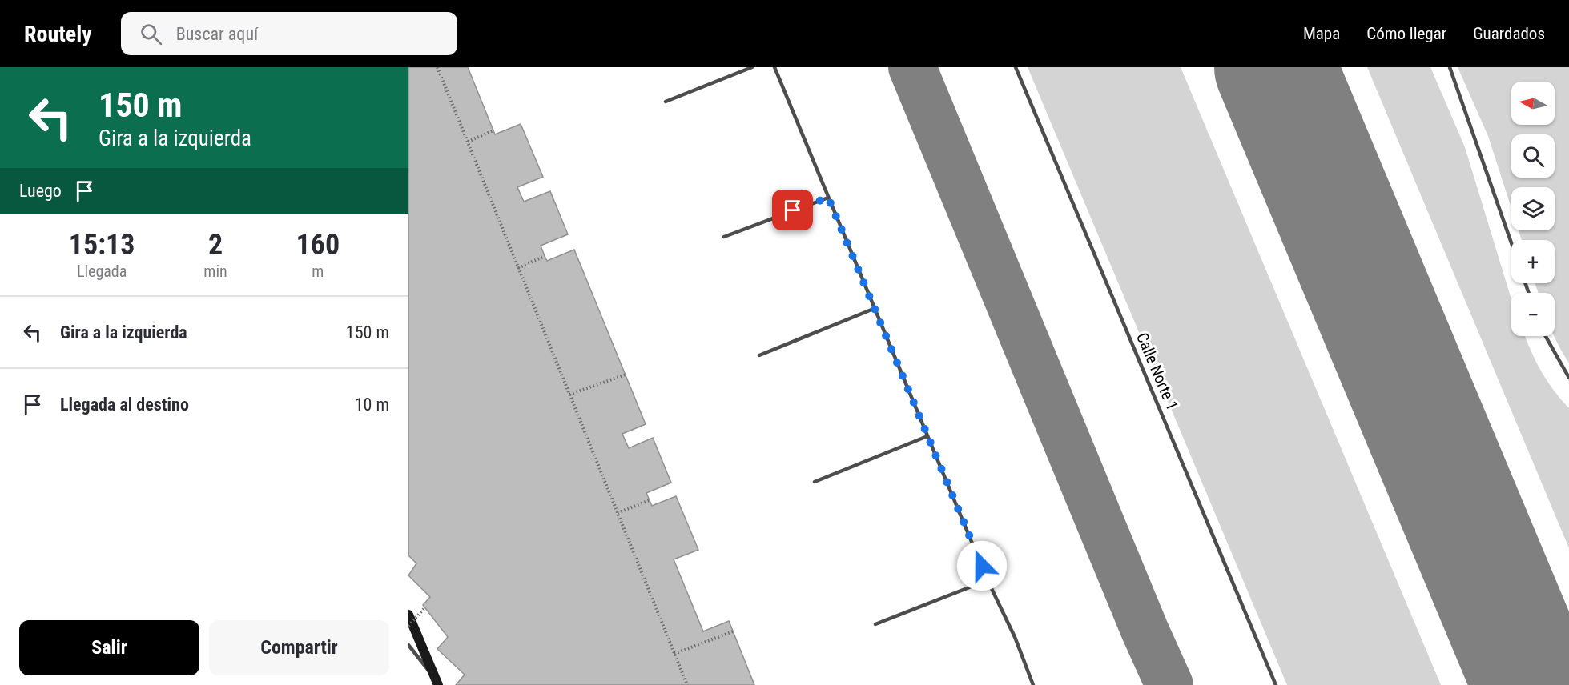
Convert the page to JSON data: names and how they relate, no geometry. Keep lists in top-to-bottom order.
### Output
{
  "streets": {
    "lane": ["Calle Norte 1"]
  },
  "north": "left",
  "page": {
    "header": "Routely",
    "search": "Buscar aquí",
    "nav": ["Mapa", "Cómo llegar", "Guardados"],
    "turn": ["150 m", "Gira a la izquierda"],
    "map_buttons": ["+", "−"],
    "then": "Luego",
    "eta": [
      "15:13",
      "Llegada",
      "2",
      "min",
      "160",
      "m"
    ],
    "list": [
      {
        "name": "Gira a la izquierda",
        "value": "150 m"
      },
      {
        "name": "Llegada al destino",
        "value": "10 m"
      }
    ],
    "buttons": ["Salir", "Compartir"]
  }
}
